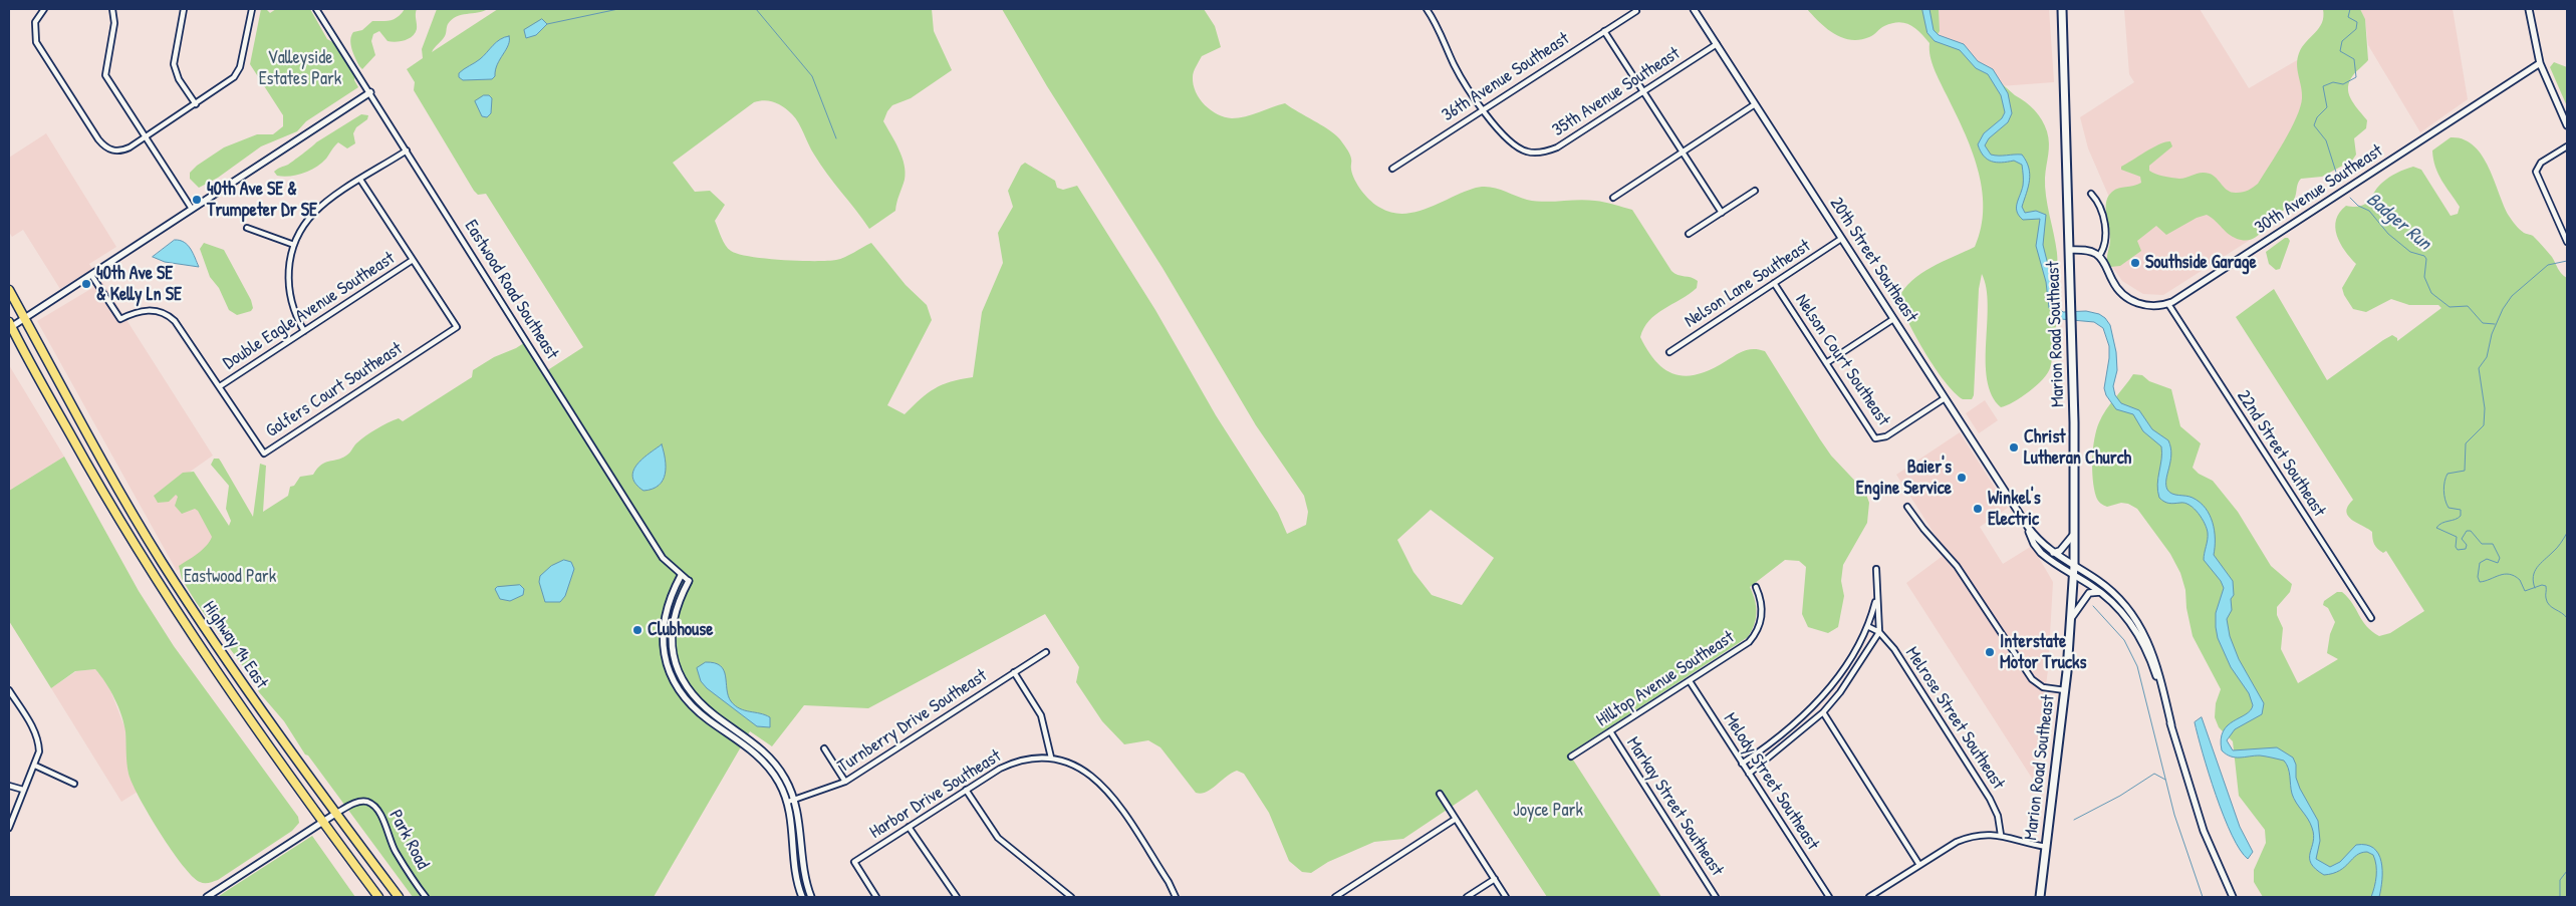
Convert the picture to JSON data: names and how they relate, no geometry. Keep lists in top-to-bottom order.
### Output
{
  "streets": {
    "main road": ["Marion Road Southeast", "Highway 14 East"],
    "street": [
      "36th Avenue Southeast",
      "35th Avenue Southeast",
      "30th Avenue Southeast",
      "20th Street Southeast",
      "Nelson Lane Southeast",
      "Eastwood Road Southeast",
      "Double Eagle Avenue Southeast",
      "Nelson Court Southeast",
      "Golfers Court Southeast",
      "22nd Street Southeast",
      "Hilltop Avenue Southeast",
      "Melrose Street Southeast",
      "Turnberry Drive Southeast",
      "Melody Street Southeast",
      "Harbor Drive Southeast",
      "Markay Street Southeast",
      "Park Road"
    ]
  },
  "crossings": [
    ["36th Avenue Southeast", "35th Avenue Southeast"],
    ["35th Avenue Southeast", "20th Street Southeast"],
    ["30th Avenue Southeast", "22nd Street Southeast"],
    ["20th Street Southeast", "Nelson Lane Southeast"],
    ["20th Street Southeast", "Marion Road Southeast"],
    ["20th Street Southeast", "Nelson Court Southeast"],
    ["Nelson Lane Southeast", "Nelson Court Southeast"],
    ["Double Eagle Avenue Southeast", "Golfers Court Southeast"],
    ["Highway 14 East", "Park Road"],
    ["Hilltop Avenue Southeast", "Melody Street Southeast"],
    ["Hilltop Avenue Southeast", "Markay Street Southeast"]
  ],
  "water": ["Badger Run"],
  "parks": ["Valleyside Estates Park", "Eastwood Park", "Joyce Park"],
  "places": [
    "40th Ave SE & Trumpeter Dr SE",
    "Southside Garage",
    "40th Ave SE & Kelly Ln SE",
    "Christ Lutheran Church",
    "Baier's Engine Service",
    "Winkel's Electric",
    "Clubhouse",
    "Interstate Motor Trucks"
  ]
}
